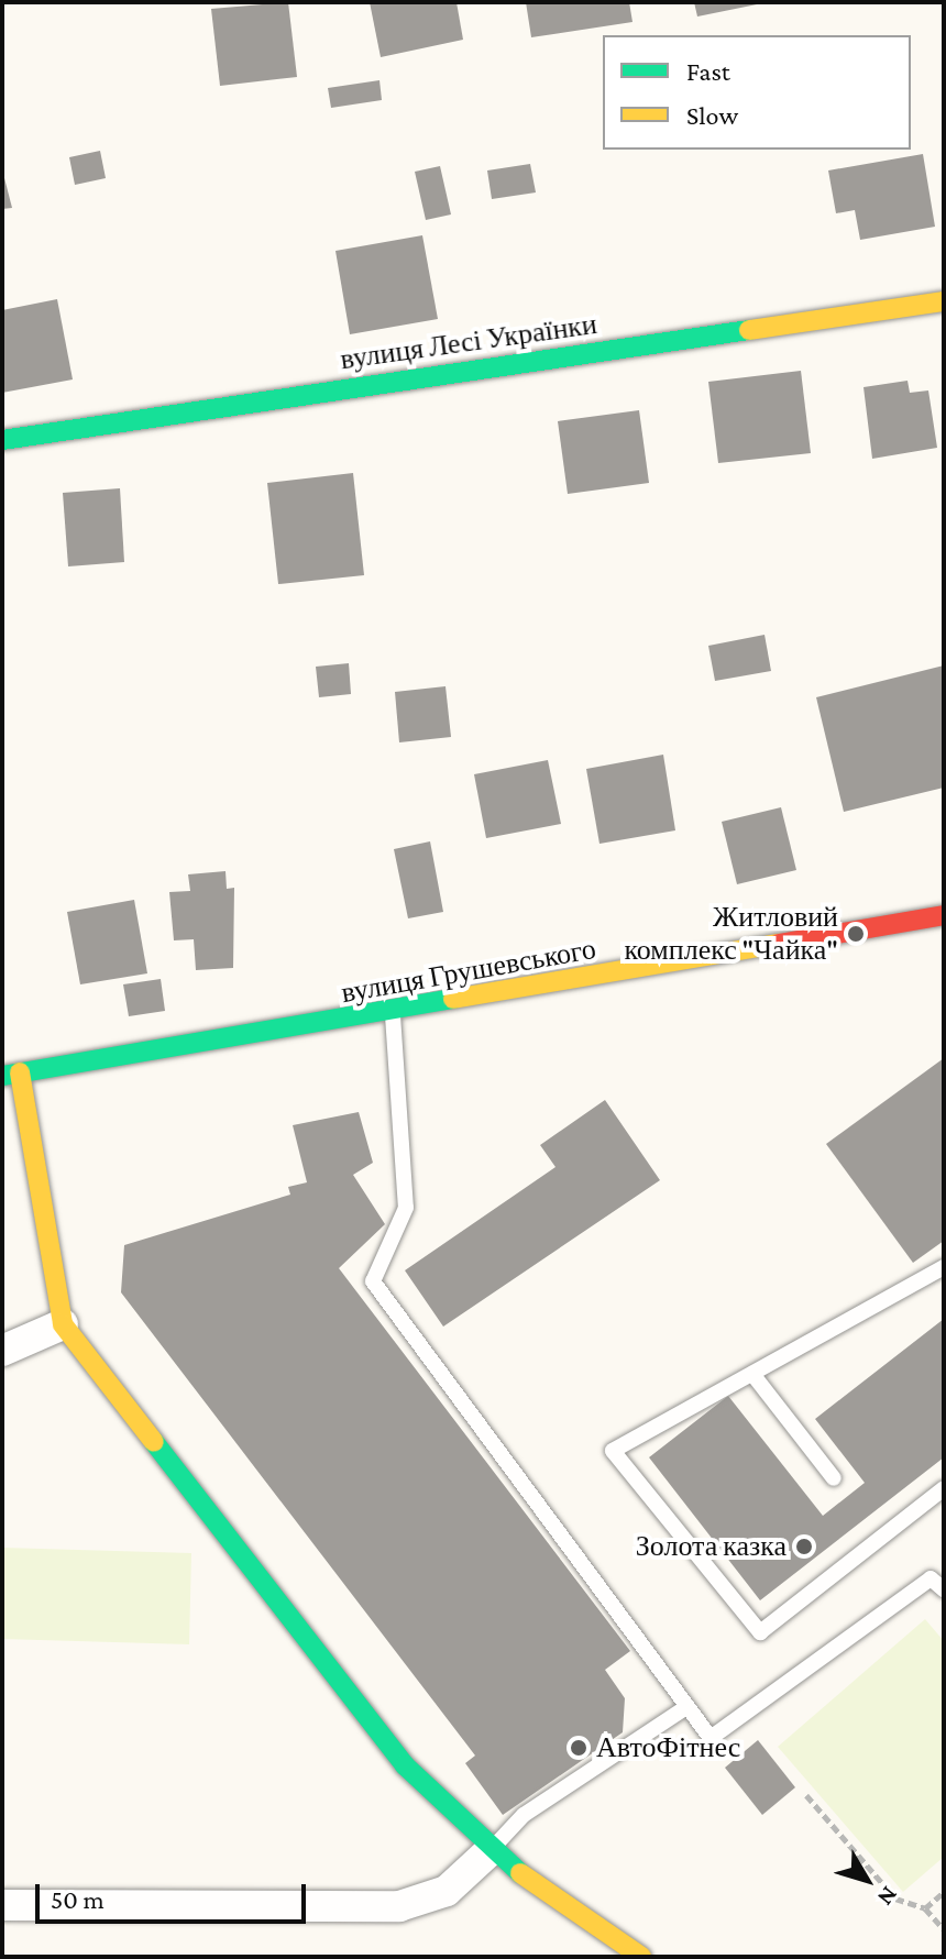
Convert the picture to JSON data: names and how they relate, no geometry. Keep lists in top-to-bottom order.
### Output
{
  "streets": {
    "street": ["вулиця Лесі Українки", "вулиця Грушевського"]
  },
  "places": ["Житловий комплекс \"Чайка\"", "Золота казка", "АвтоФітнес"],
  "legend": ["Fast", "Slow"],
  "scale_bar": "50 m",
  "north": "bottom right"
}
